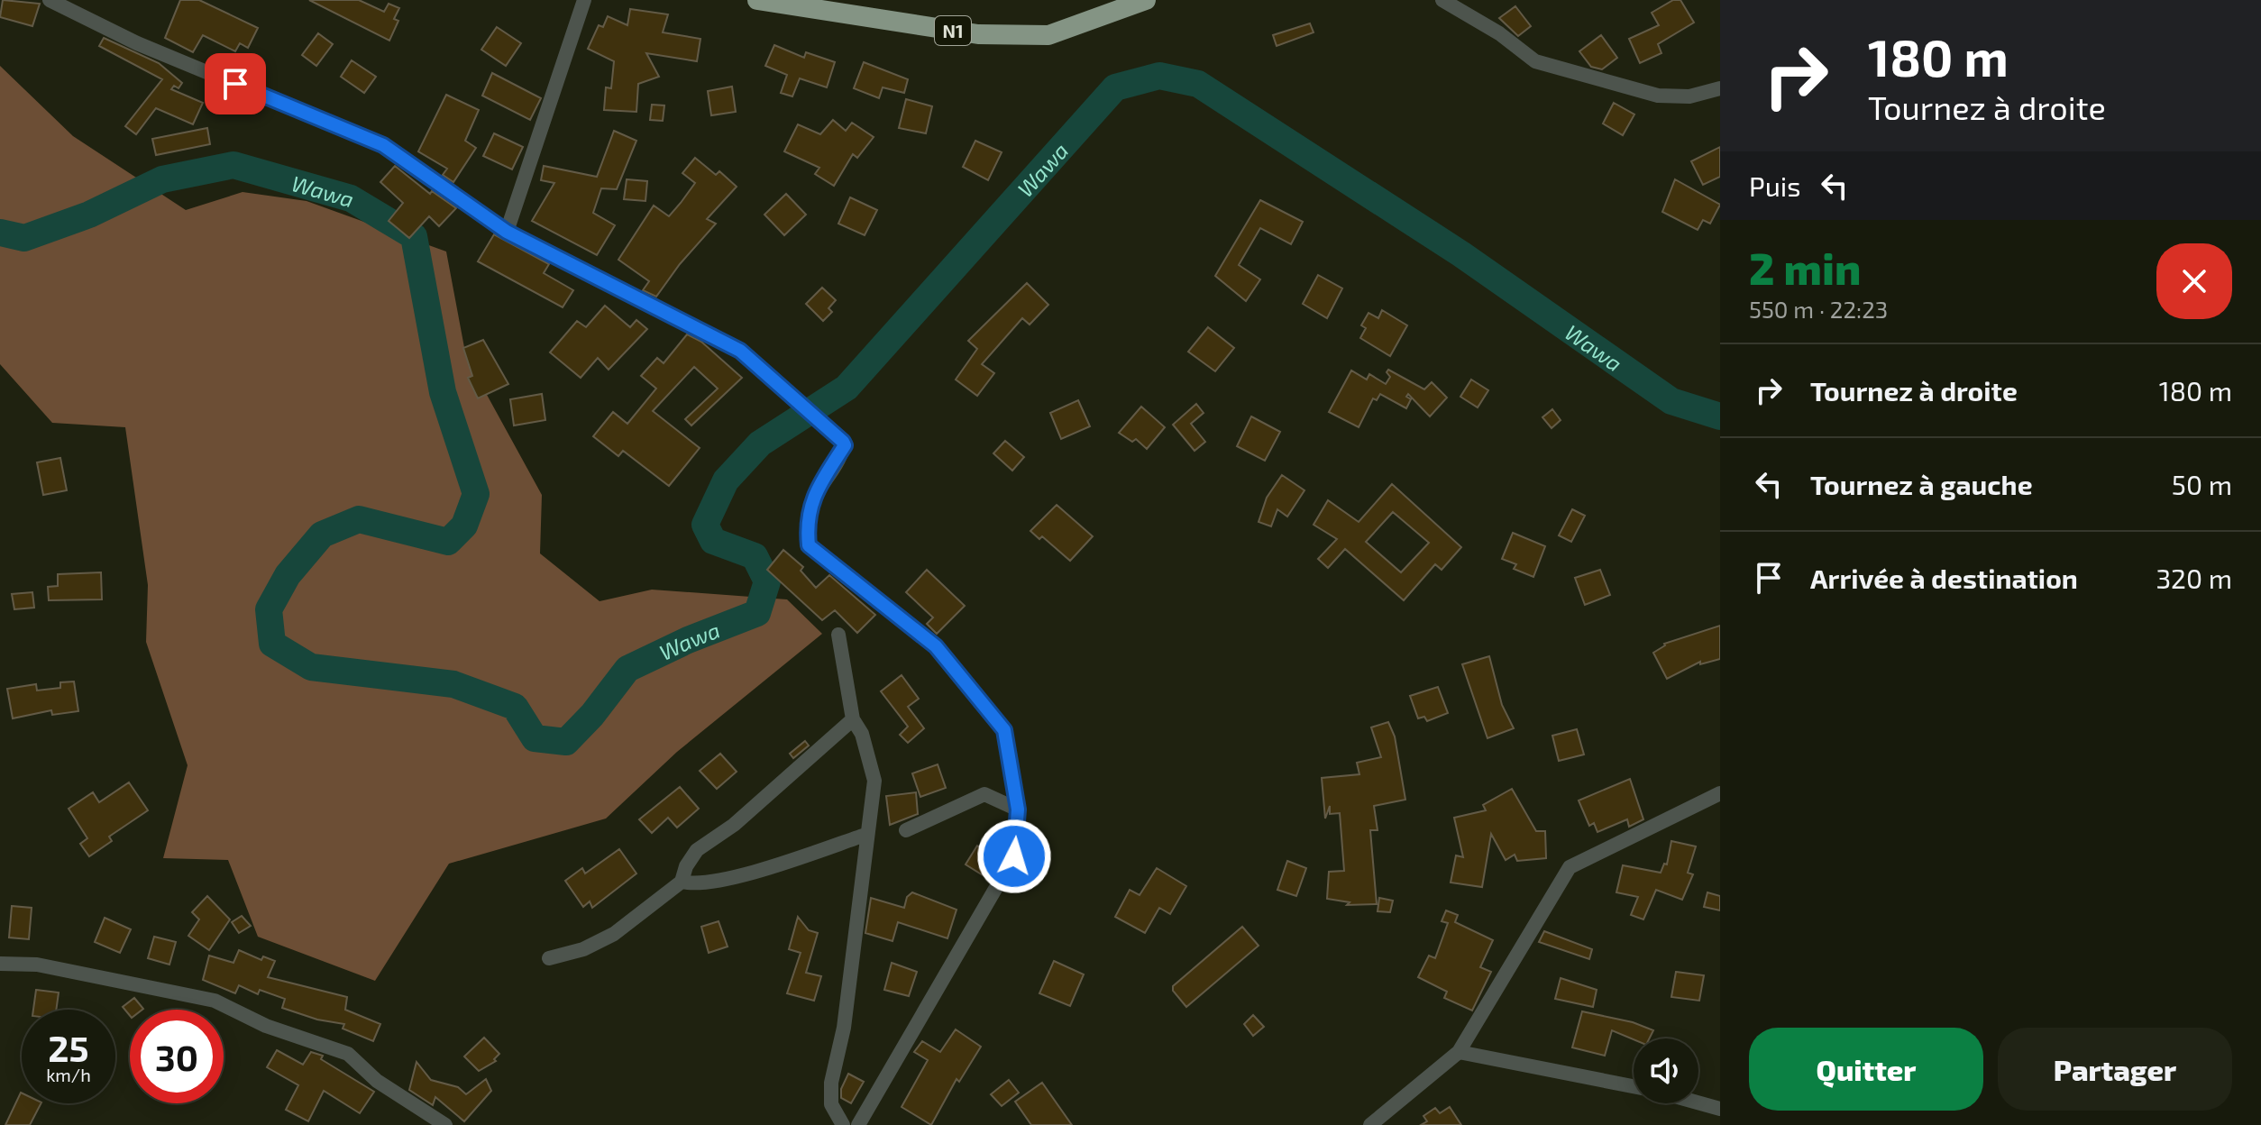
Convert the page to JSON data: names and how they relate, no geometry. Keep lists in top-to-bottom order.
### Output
{
  "streets": {
    "highway": ["N1"]
  },
  "water": ["Wawa"],
  "page": {
    "turn": ["180 m", "Tournez à droite"],
    "then": "Puis",
    "heading": ["2 min", "550 m · 22:23"],
    "list": [
      {
        "name": "Tournez à droite",
        "value": "180 m"
      },
      {
        "name": "Tournez à gauche",
        "value": "50 m"
      },
      {
        "name": "Arrivée à destination",
        "value": "320 m"
      }
    ],
    "speed": "25 km/h",
    "limit": "30",
    "buttons": ["Quitter", "Partager"]
  }
}
